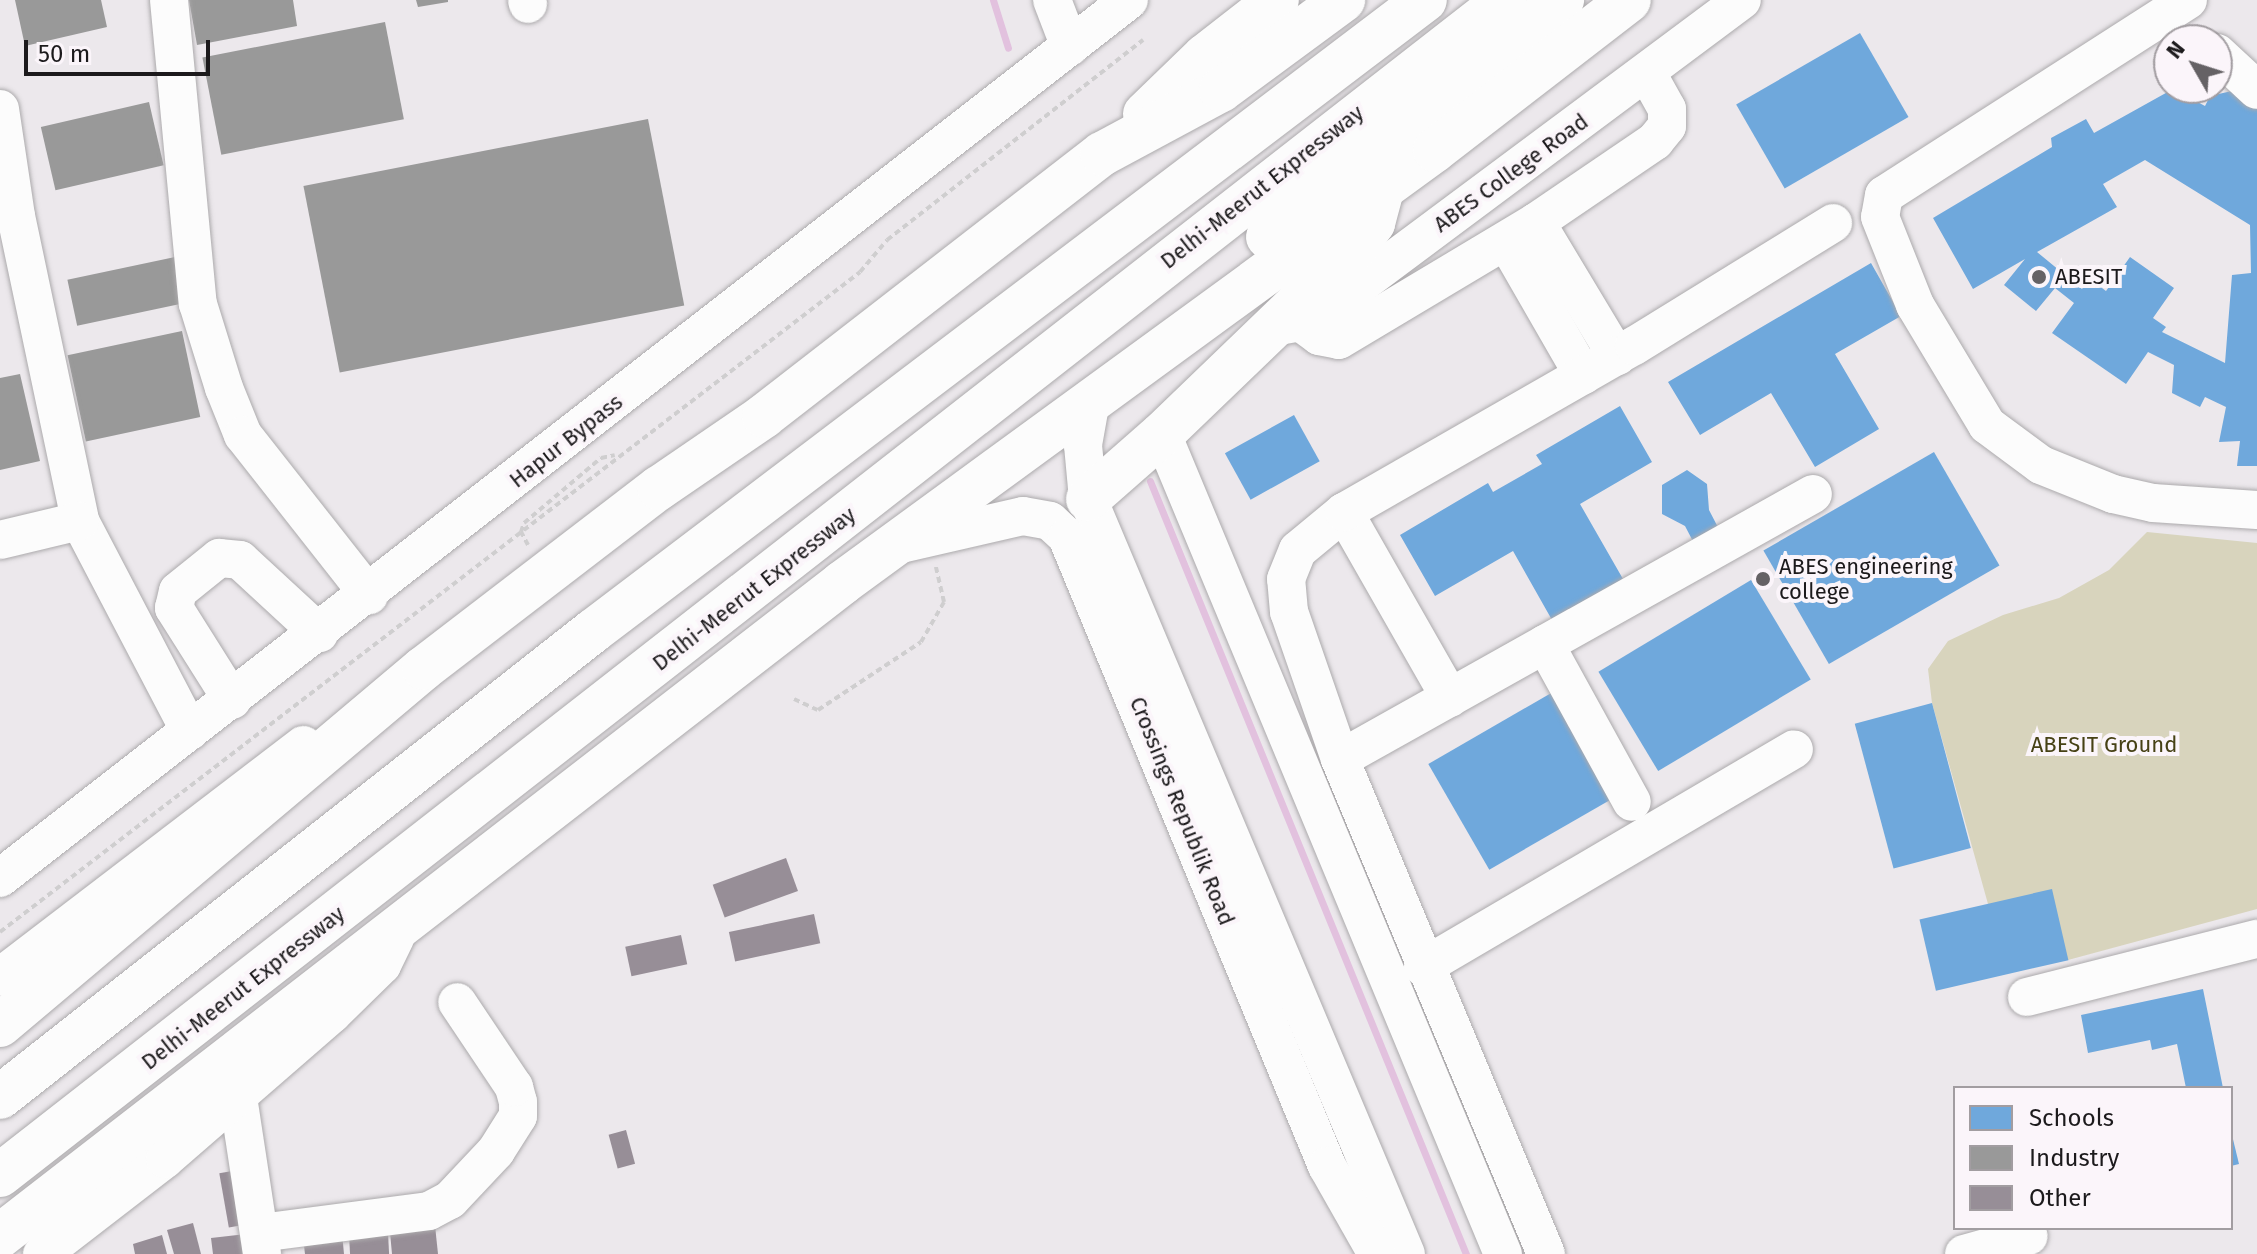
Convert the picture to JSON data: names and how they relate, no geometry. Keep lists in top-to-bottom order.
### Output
{
  "streets": {
    "highway": ["Delhi-Meerut Expressway"],
    "street": ["ABES College Road", "Hapur Bypass", "Crossings Republik Road"]
  },
  "parks": ["ABESIT Ground"],
  "places": ["ABESIT", "ABES engineering college"],
  "legend": ["Schools", "Industry", "Other"],
  "scale_bar": "50 m",
  "north": "top left"
}
